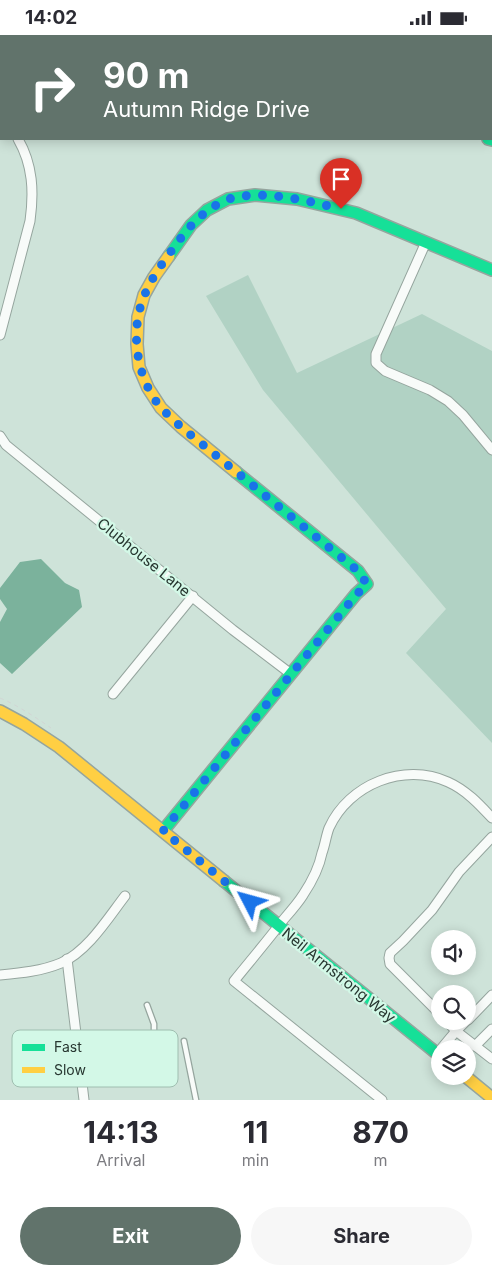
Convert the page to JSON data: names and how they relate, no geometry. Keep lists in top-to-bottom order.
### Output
{
  "streets": {
    "street": ["Clubhouse Lane", "Neil Armstrong Way"]
  },
  "legend": ["Fast", "Slow"],
  "page": {
    "status": "14:02",
    "turn": ["90 m", "Autumn Ridge Drive"],
    "eta": [
      "14:13",
      "Arrival",
      "11",
      "min",
      "870",
      "m"
    ],
    "buttons": ["Exit", "Share"]
  }
}
